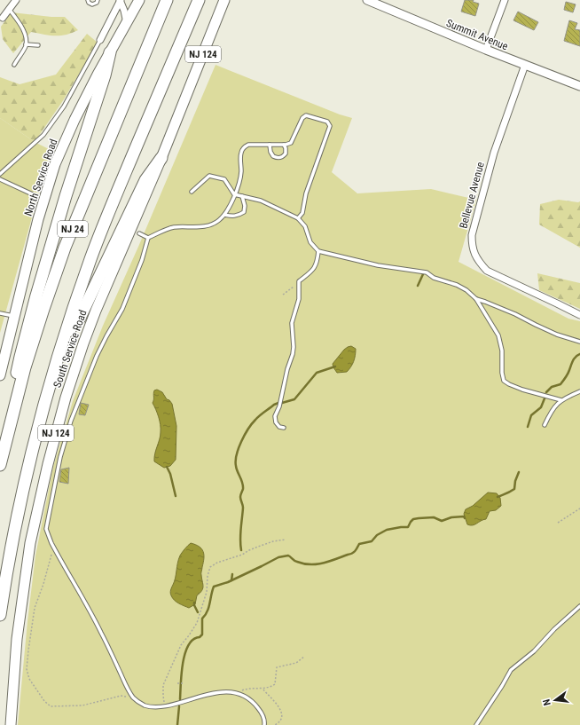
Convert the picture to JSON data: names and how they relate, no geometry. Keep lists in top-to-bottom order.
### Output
{
  "streets": {
    "highway": ["NJ 24"],
    "main road": ["NJ 124", "North Service Road", "South Service Road"],
    "street": ["Summit Avenue", "Bellevue Avenue"]
  },
  "crossings": [
    ["Summit Avenue", "Bellevue Avenue"]
  ],
  "north": "left"
}
